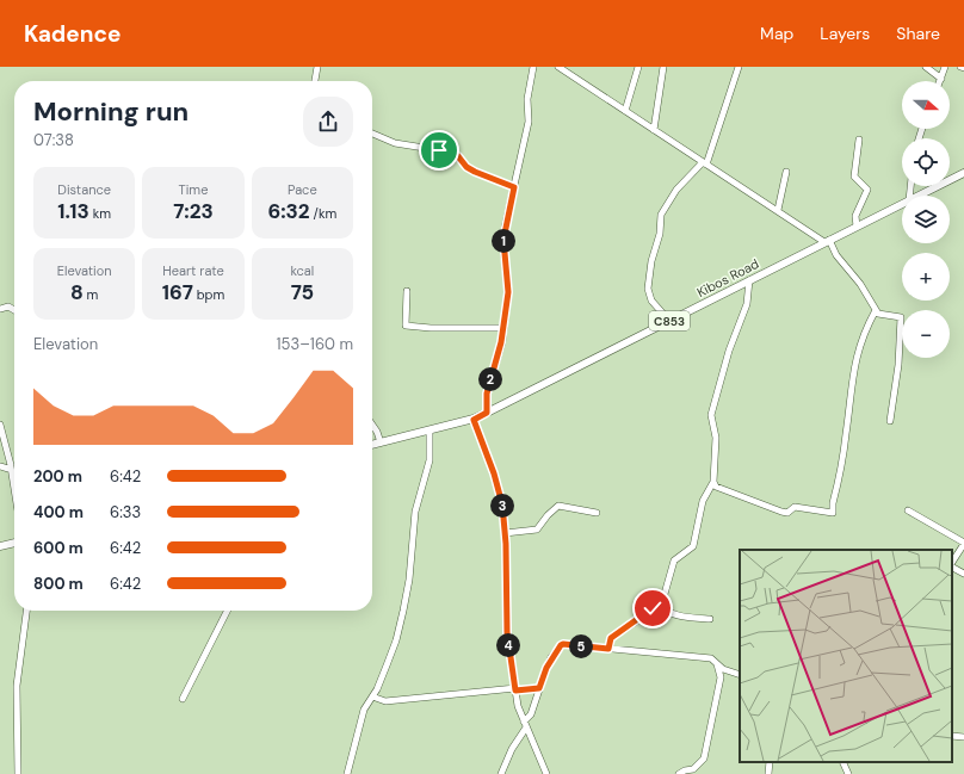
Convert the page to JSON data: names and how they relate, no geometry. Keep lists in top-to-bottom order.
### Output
{
  "streets": {
    "main road": ["Kibos Road", "C853"]
  },
  "north": "right",
  "page": {
    "header": "Kadence",
    "nav": ["Map", "Layers", "Share"],
    "map_buttons": ["+", "−"],
    "heading": ["Morning run", "07:38"],
    "stats": [
      ["Distance", "1.13 km"],
      ["Time", "7:23"],
      ["Pace", "6:32 /km"],
      ["Elevation", "8 m"],
      ["Heart rate", "167 bpm"],
      ["kcal", "75"]
    ],
    "pins": [
      "1",
      "2",
      "3",
      "4",
      "5"
    ],
    "chart": ["Elevation", "153–160 m"],
    "list": [
      {
        "name": "200 m",
        "note": "6:42"
      },
      {
        "name": "400 m",
        "note": "6:33"
      },
      {
        "name": "600 m",
        "note": "6:42"
      },
      {
        "name": "800 m",
        "note": "6:42"
      }
    ]
  }
}
